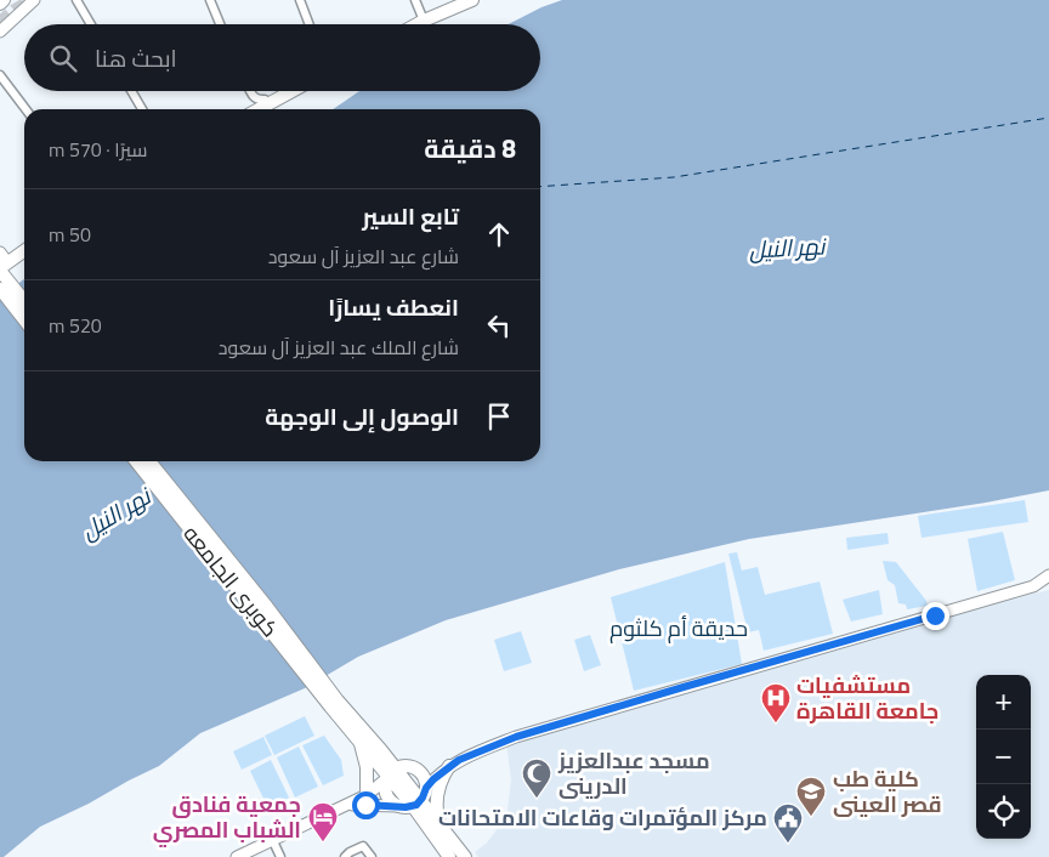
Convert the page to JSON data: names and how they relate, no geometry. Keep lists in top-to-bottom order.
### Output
{
  "streets": {
    "main road": ["كوبرى الجامعه"]
  },
  "water": ["نهر النيل"],
  "parks": ["حديقة أم كلثوم"],
  "places": {
    "hospital": ["مستشفيات جامعة القاهرة"],
    "mosque": ["مسجد عبدالعزيز الدرينى"],
    "school or university": ["كلية طب قصر العينى"],
    "hotel": ["جمعية فنادق الشباب المصري"],
    "public building": ["مركز المؤتمرات وقاعات الامتحانات"]
  },
  "page": {
    "search": "ابحث هنا",
    "heading": ["8 دقيقة", "سيرًا · 570 m"],
    "list": [
      ["تابع السير", "شارع عبد العزيز آل سعود", "50 m"],
      ["انعطف يسارًا", "شارع الملك عبد العزيز آل سعود", "520 m"],
      "الوصول إلى الوجهة"
    ],
    "map_buttons": ["+", "−"]
  }
}
